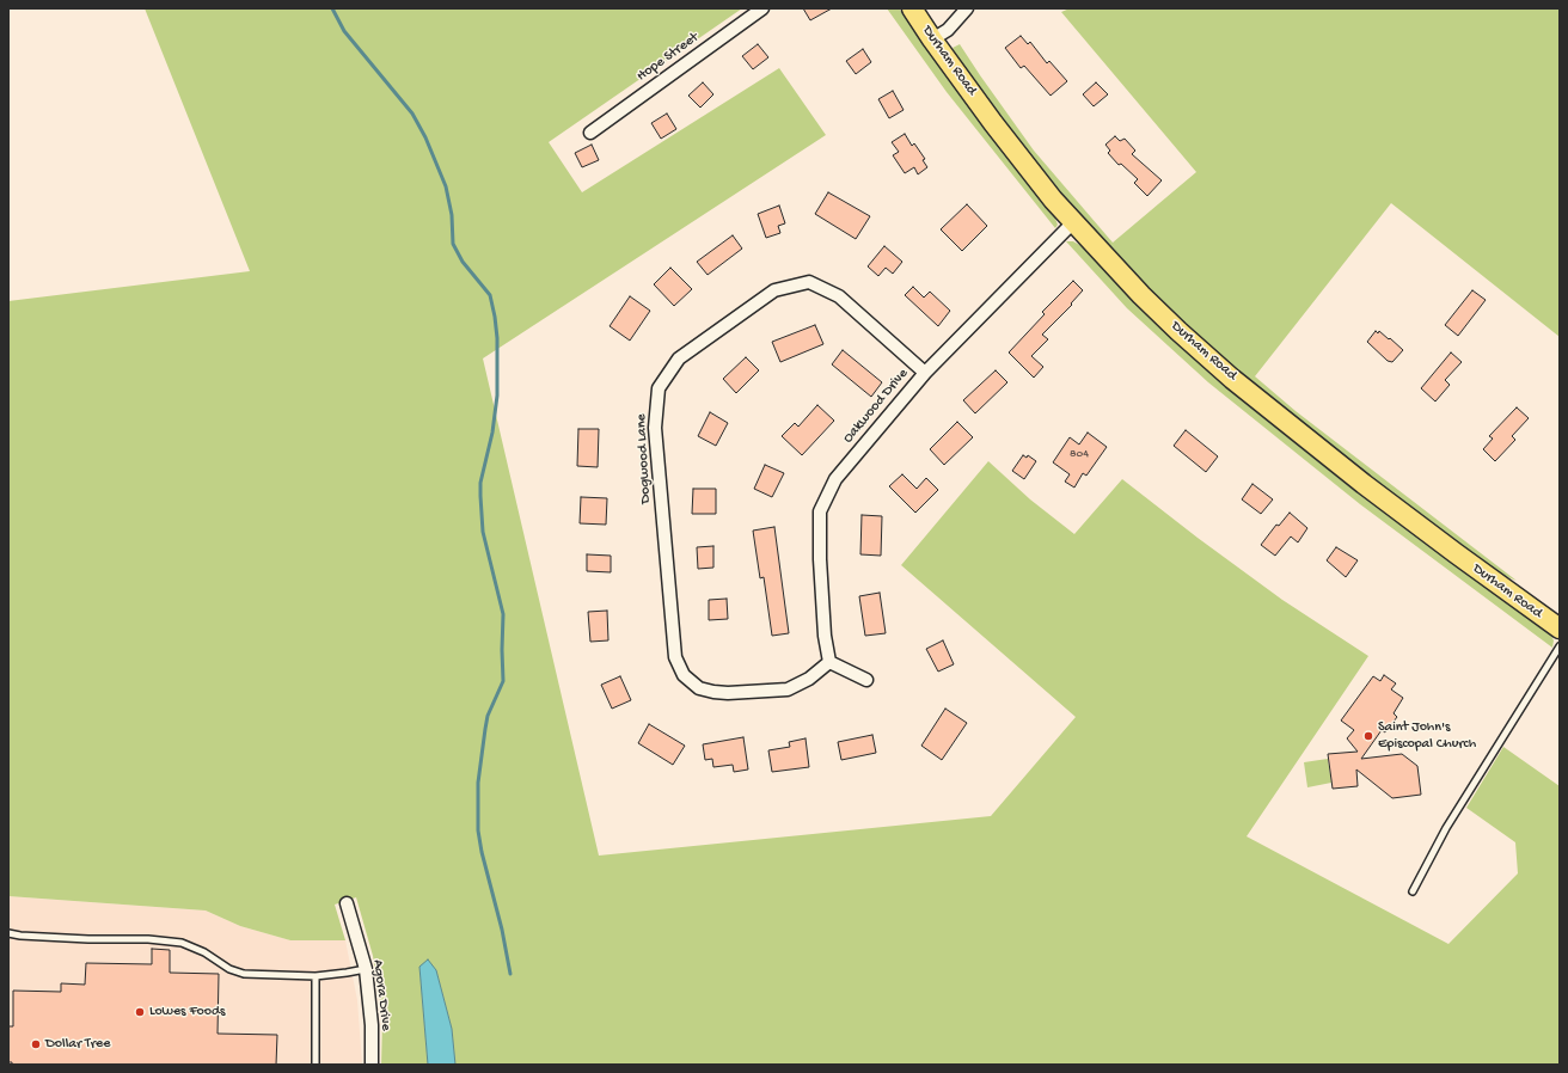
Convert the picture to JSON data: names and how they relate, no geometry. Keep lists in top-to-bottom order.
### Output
{
  "streets": {
    "main road": ["Durham Road"],
    "street": [
      "Hope Street",
      "Oakwood Drive",
      "Dogwood Lane",
      "Agora Drive"
    ]
  },
  "crossings": [
    ["Durham Road", "Oakwood Drive"],
    ["Oakwood Drive", "Dogwood Lane"]
  ],
  "places": ["Saint John's Episcopal Church", "Lowes Foods", "Dollar Tree"],
  "house_numbers": ["804"]
}
